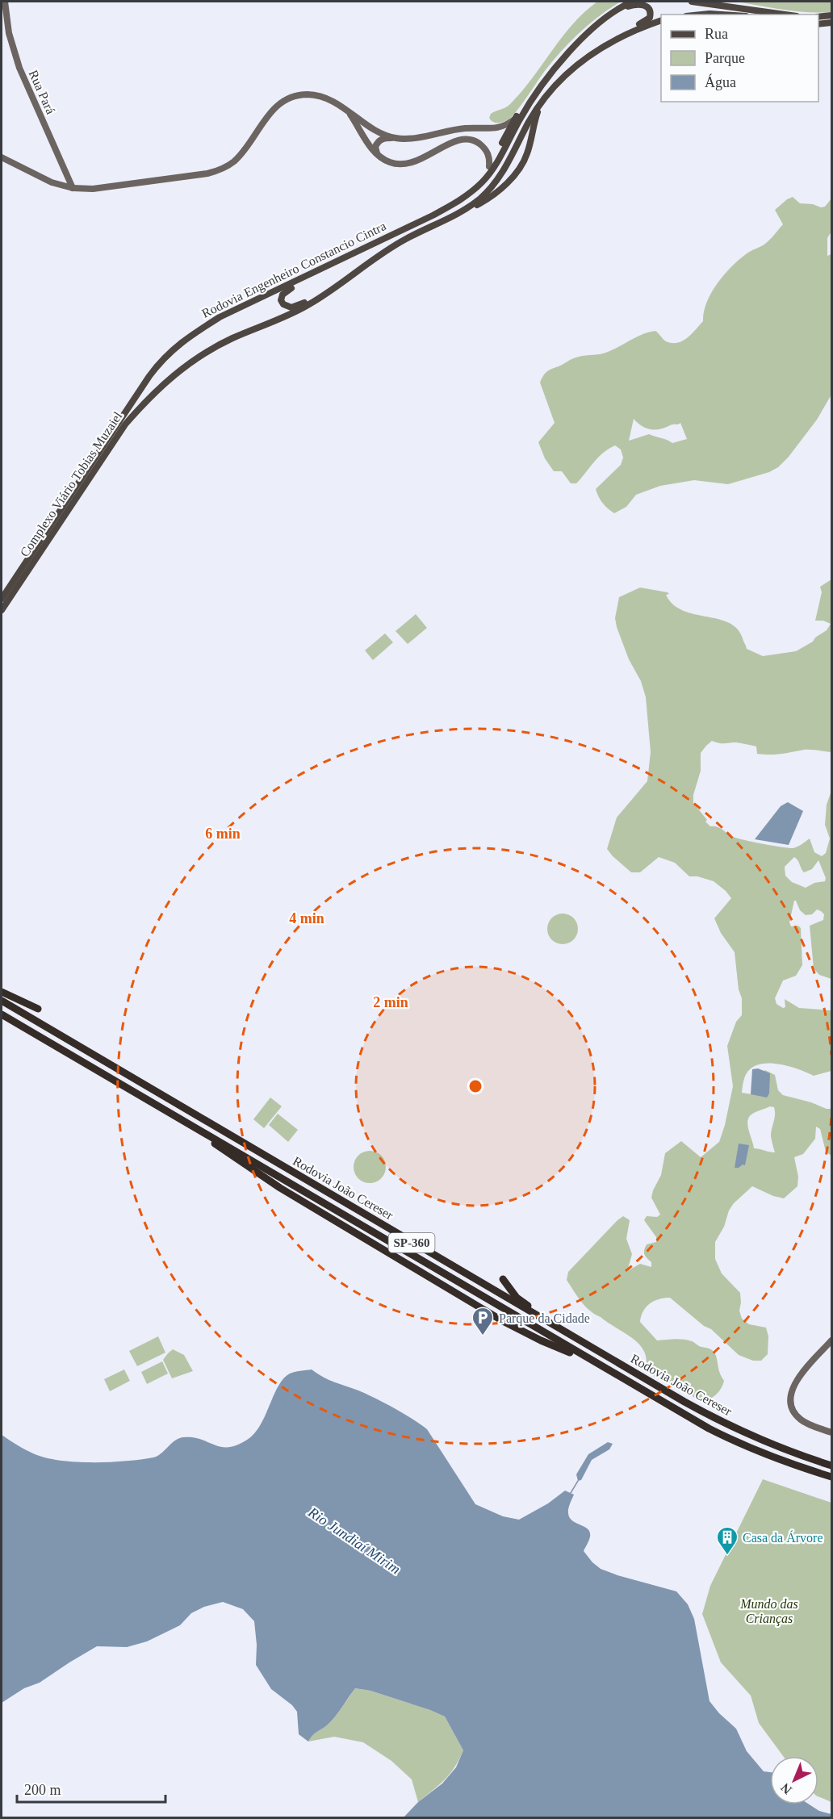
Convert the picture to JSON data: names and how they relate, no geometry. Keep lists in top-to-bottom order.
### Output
{
  "streets": {
    "highway": ["Rodovia João Cereser", "SP-360"],
    "main road": ["Rua Pará", "Rodovia Engenheiro Constancio Cintra", "Complexo Viário Tobias Muzaiel"]
  },
  "crossings": [
    ["Rodovia Engenheiro Constancio Cintra", "Complexo Viário Tobias Muzaiel"]
  ],
  "water": ["Rio Jundiaí Mirim"],
  "parks": ["Mundo das Crianças"],
  "places": {
    "parking": ["Parque da Cidade"],
    "building": ["Casa da Árvore"]
  },
  "legend": ["Rua", "Parque", "Água"],
  "scale_bar": "200 m",
  "north": "bottom left",
  "rings": ["6 min", "4 min", "2 min"]
}
